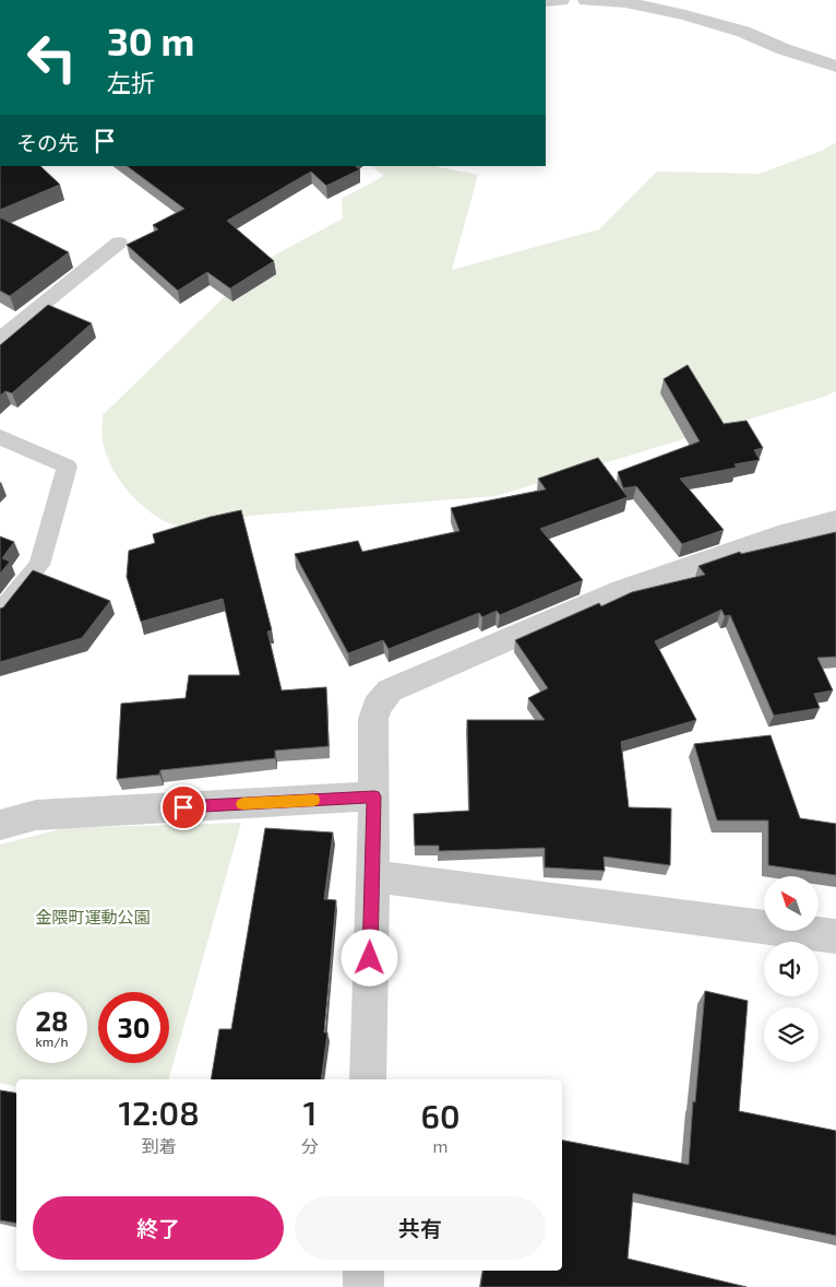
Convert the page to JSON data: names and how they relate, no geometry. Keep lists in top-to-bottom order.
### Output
{
  "parks": ["金隈町運動公園"],
  "north": "top left",
  "page": {
    "turn": ["30 m", "左折"],
    "then": "その先",
    "speed": "28 km/h",
    "limit": "30",
    "eta": [
      "12:08",
      "到着",
      "1",
      "分",
      "60",
      "m"
    ],
    "buttons": ["終了", "共有"]
  }
}
